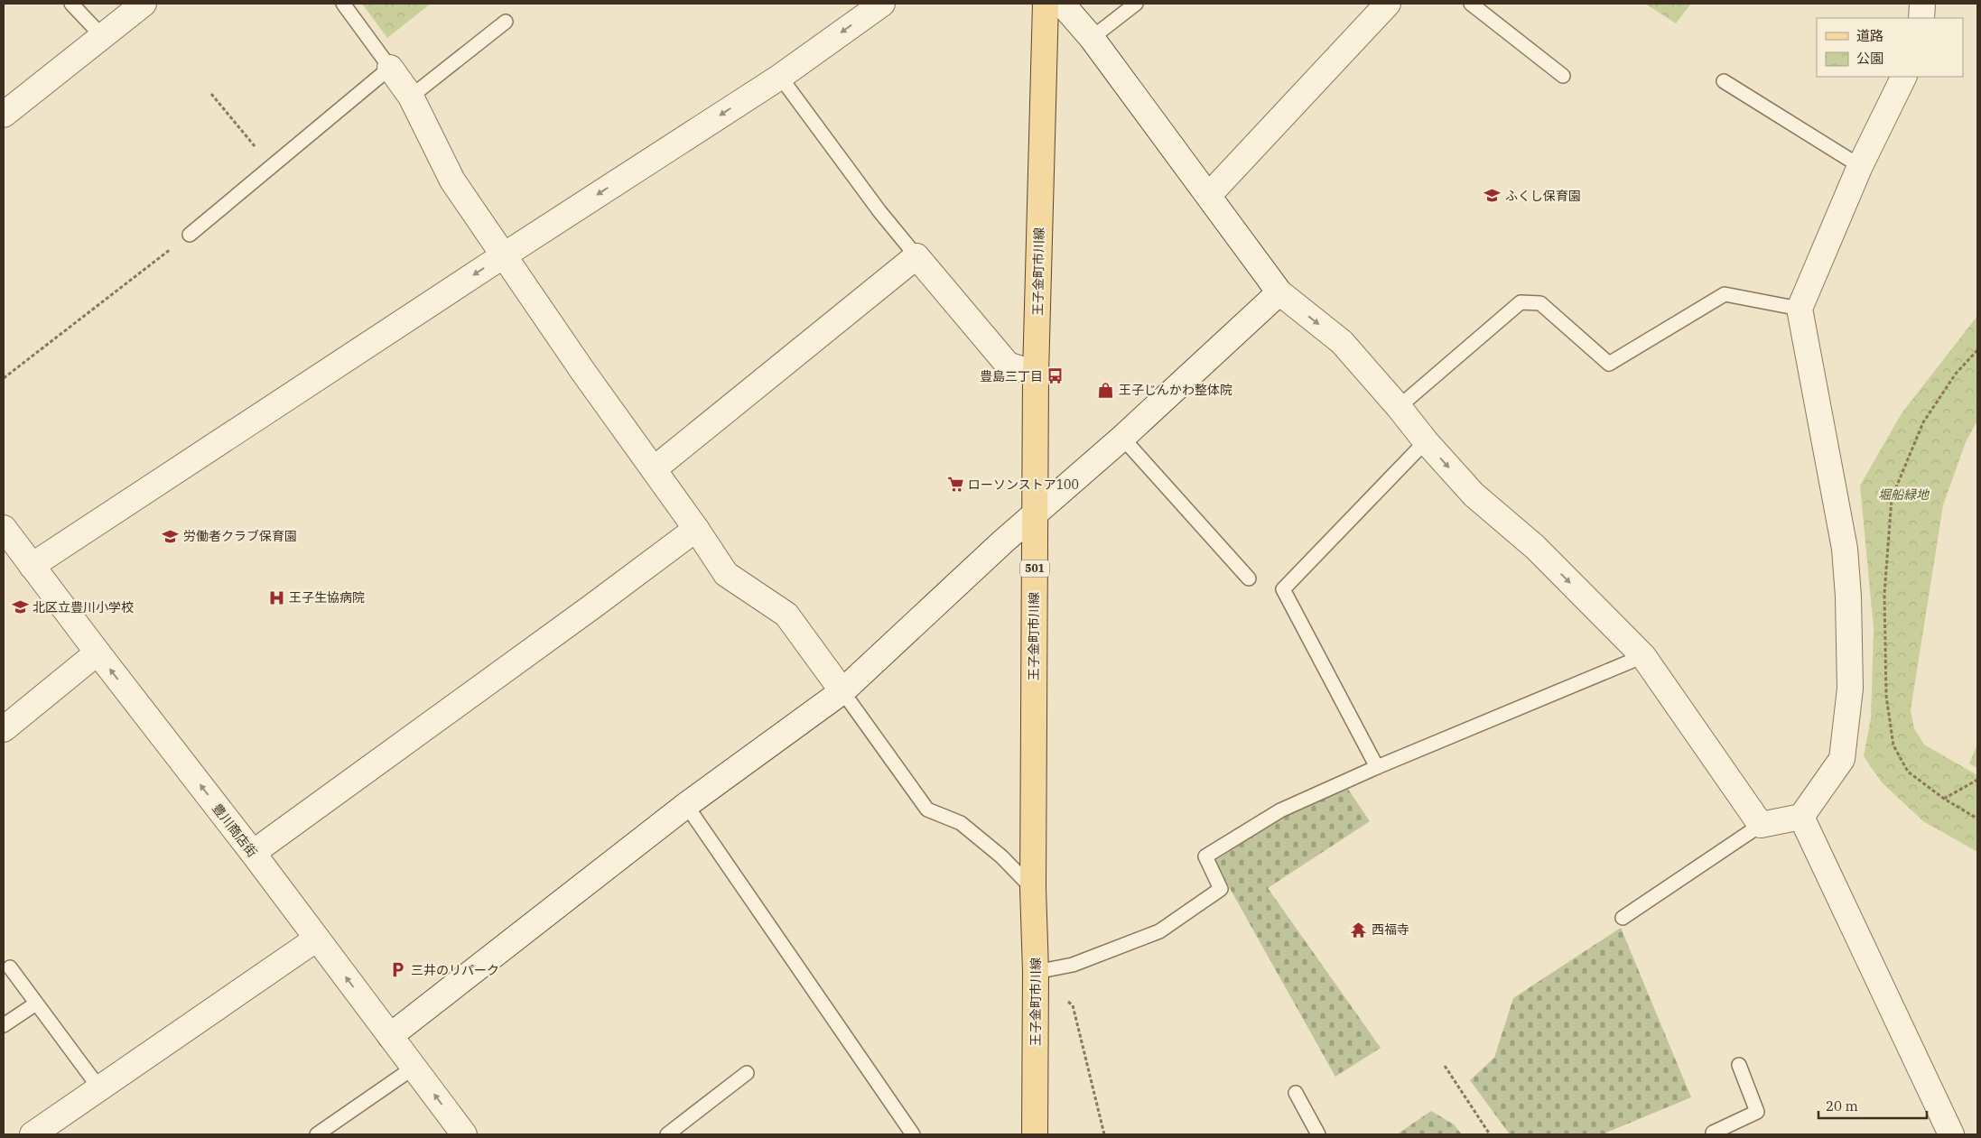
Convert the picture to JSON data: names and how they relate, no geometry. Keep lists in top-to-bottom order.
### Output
{
  "streets": {
    "main road": ["王子金町市川線", "501"],
    "street": ["豊川商店街"]
  },
  "one_way": ["豊川商店街"],
  "parks": ["堀船緑地"],
  "places": {
    "school or university": ["ふくし保育園", "労働者クラブ保育園", "北区立豊川小学校"],
    "bus stop": ["豊島三丁目"],
    "shop": ["王子じんかわ整体院"],
    "supermarket": ["ローソンストア100"],
    "hospital": ["王子生協病院"],
    "temple": ["西福寺"],
    "parking": ["三井のリパーク"]
  },
  "legend": ["道路", "公園"],
  "scale_bar": "20 m"
}
